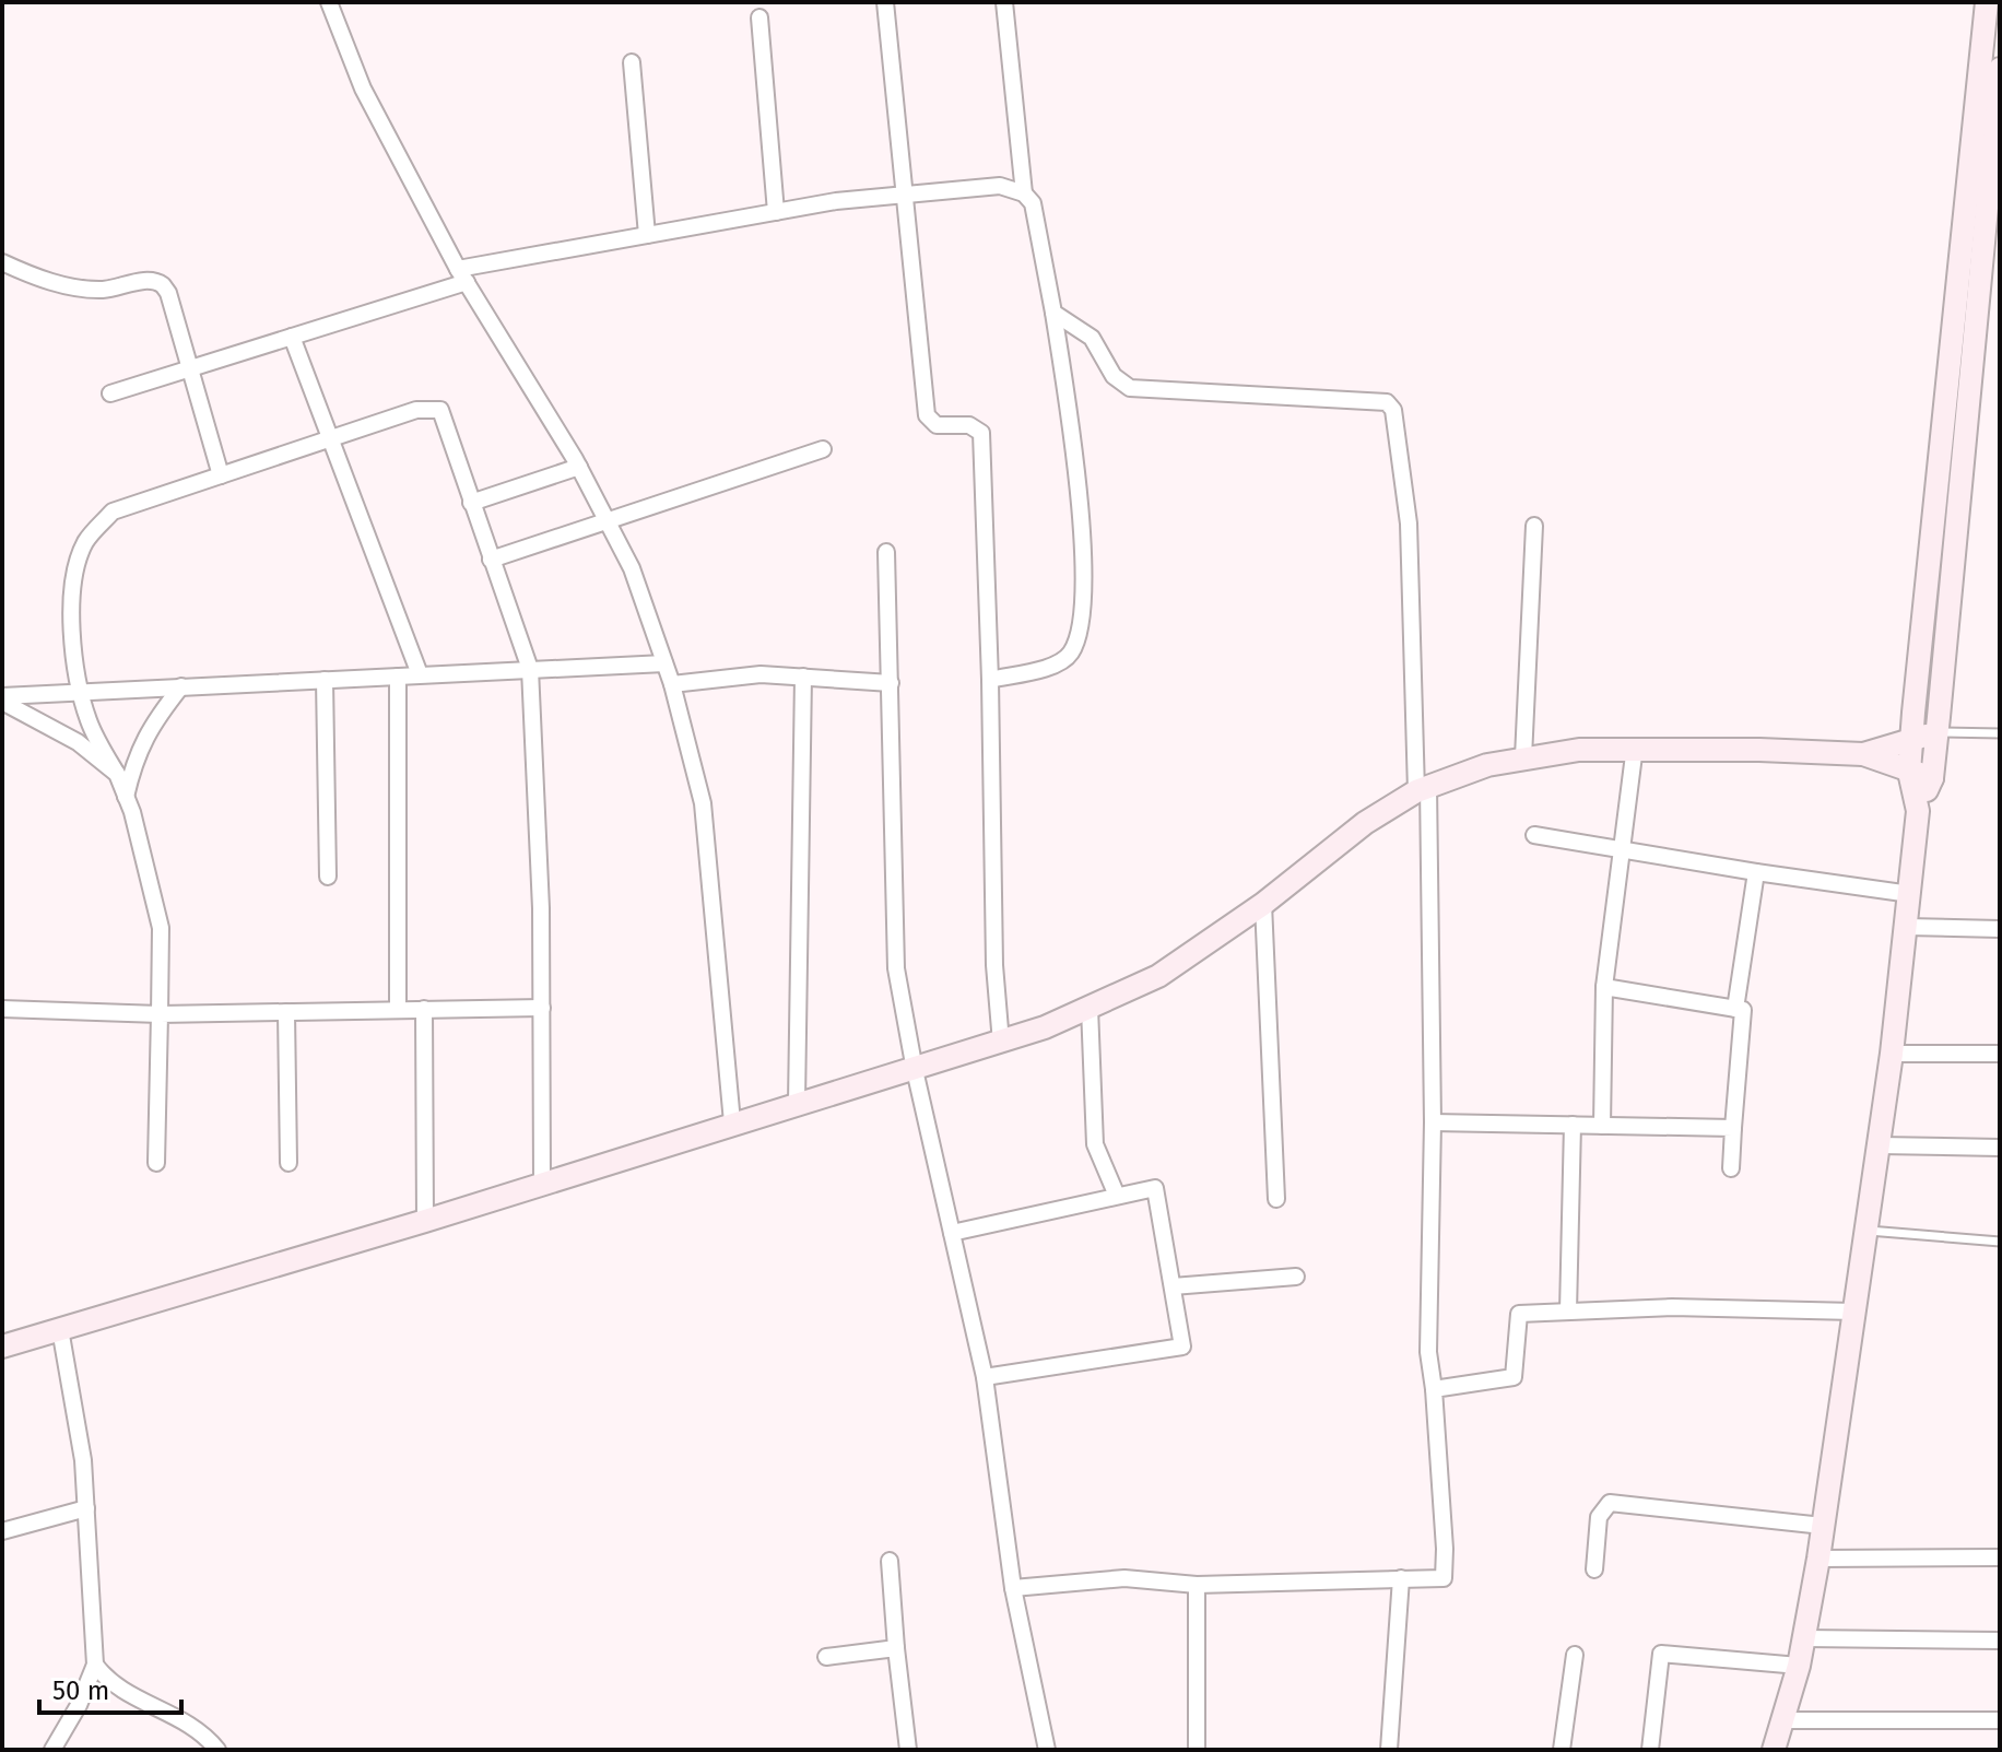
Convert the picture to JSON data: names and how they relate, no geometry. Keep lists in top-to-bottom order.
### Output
{
  "scale_bar": "50 m"
}
